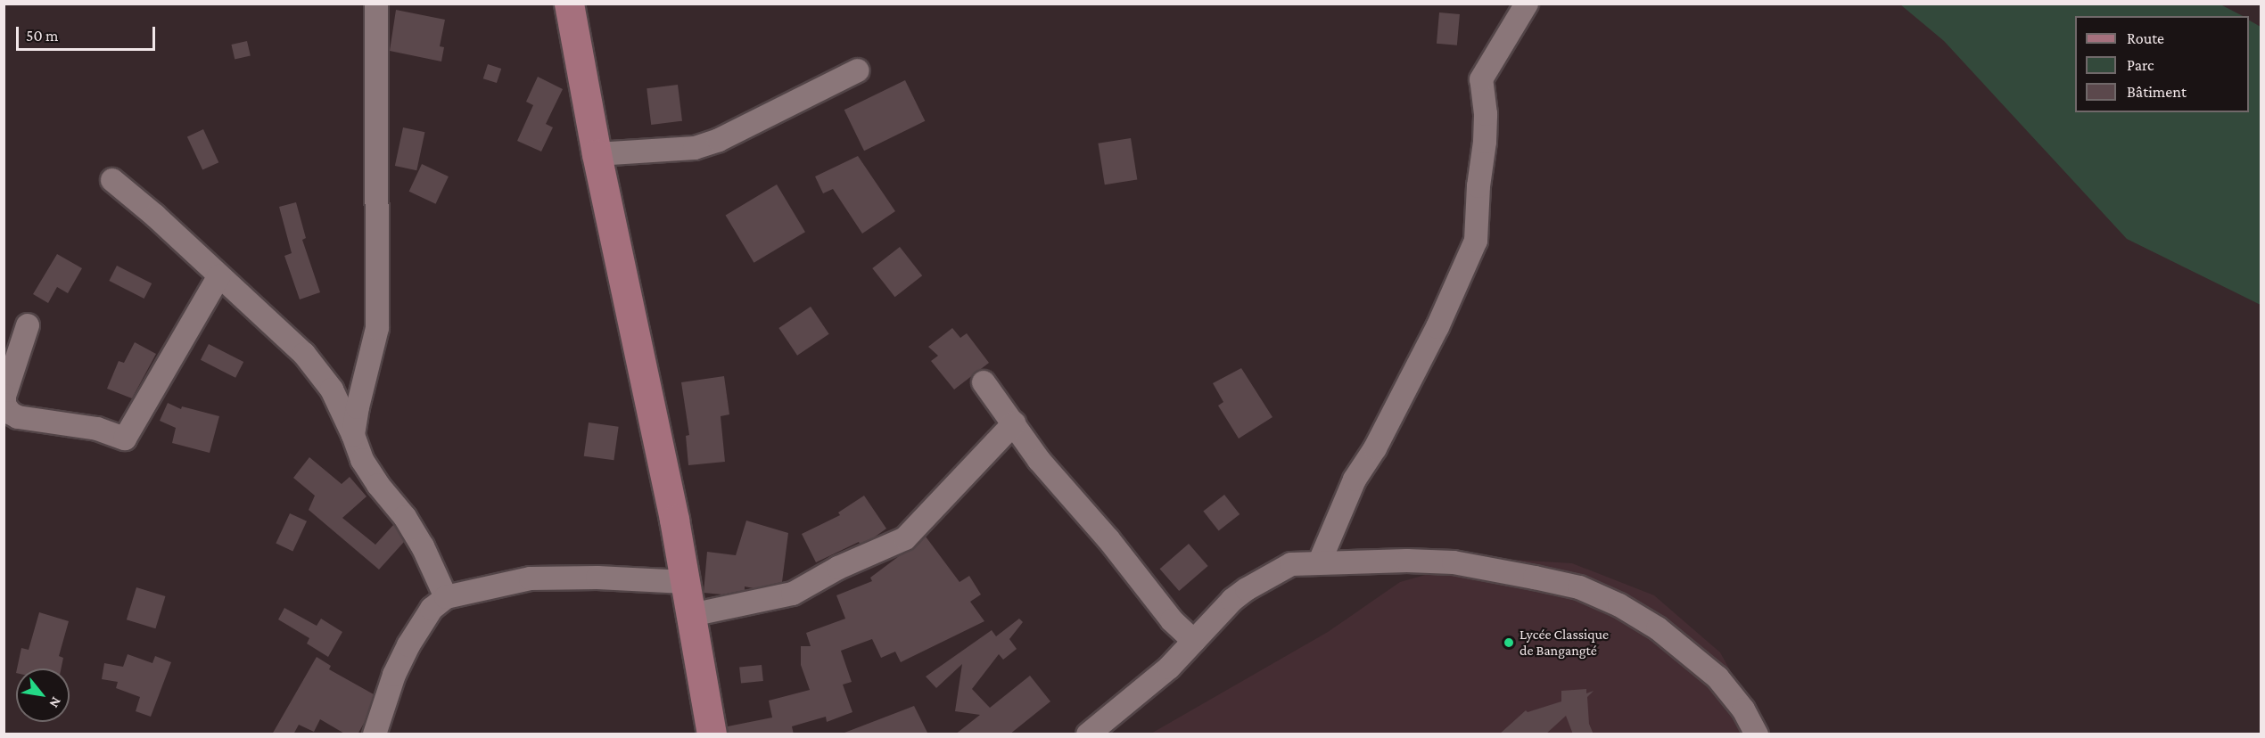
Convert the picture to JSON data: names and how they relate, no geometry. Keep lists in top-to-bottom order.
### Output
{
  "places": ["Lycée Classique de Bangangté"],
  "legend": ["Route", "Parc", "Bâtiment"],
  "scale_bar": "50 m",
  "north": "bottom right"
}
